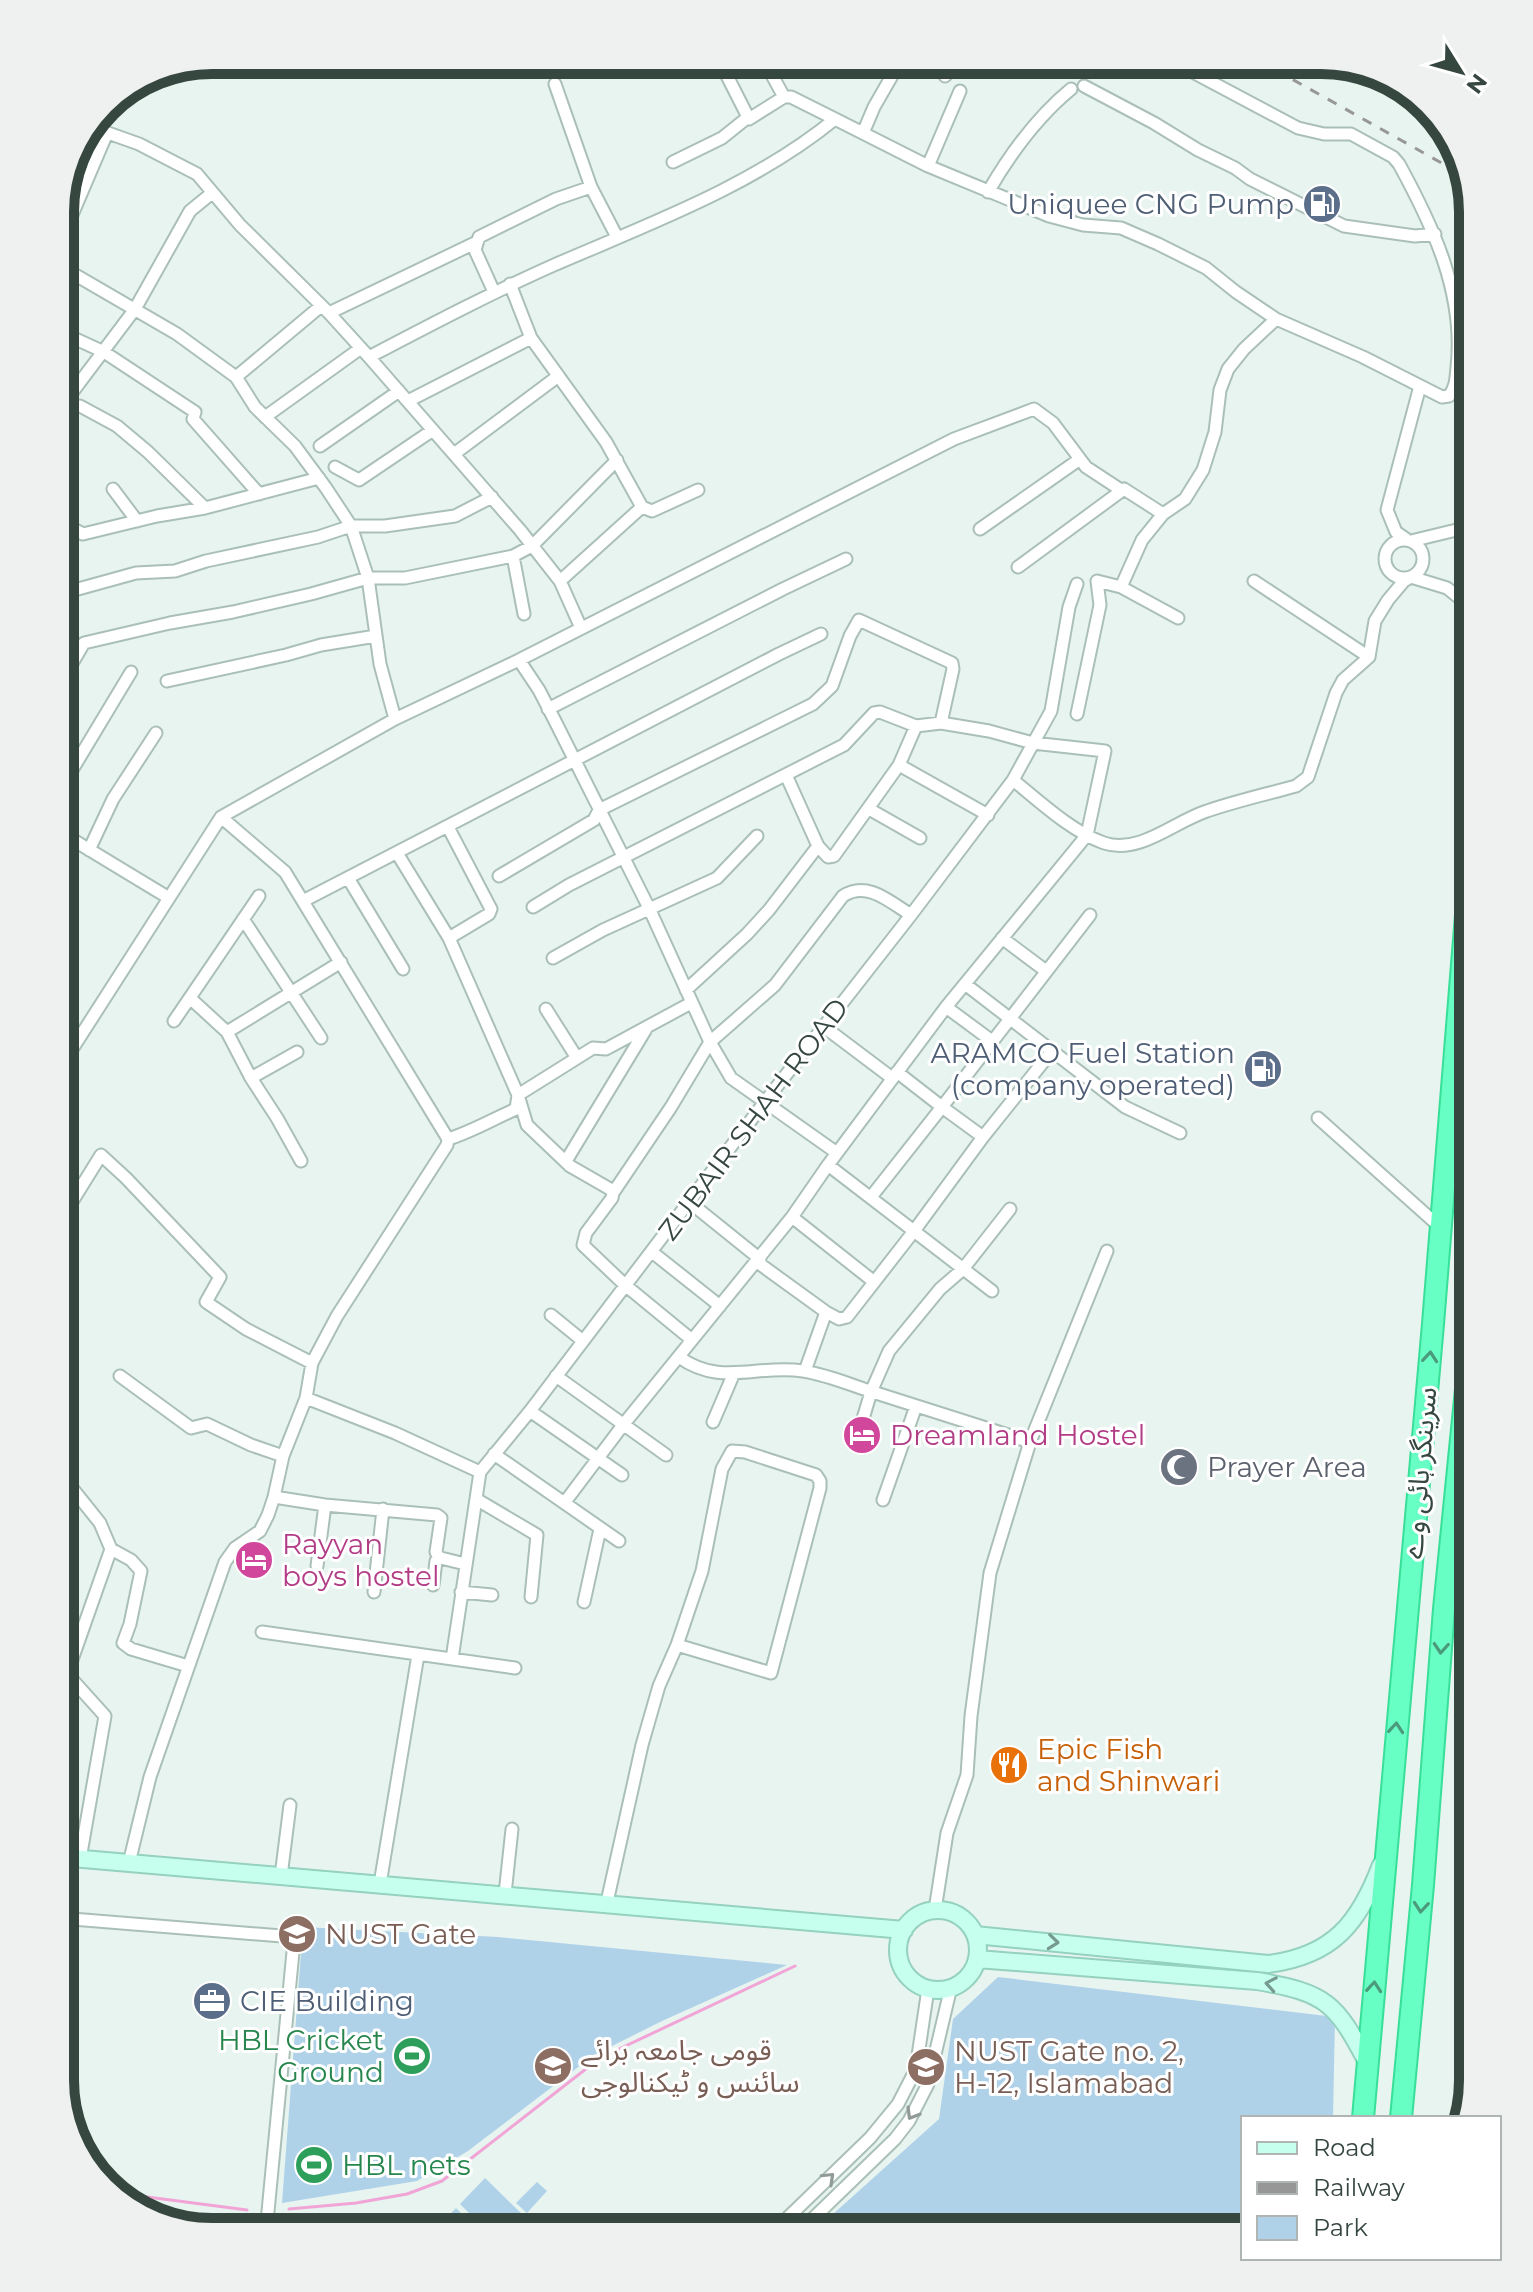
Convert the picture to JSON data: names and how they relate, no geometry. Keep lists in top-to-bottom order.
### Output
{
  "streets": {
    "highway": ["سرینگر ہائی وے"],
    "street": ["ZUBAIR SHAH ROAD"]
  },
  "places": {
    "fuel station": ["Uniquee CNG Pump", "ARAMCO Fuel Station (company operated)"],
    "hotel": ["Dreamland Hostel", "Rayyan boys hostel"],
    "mosque": ["Prayer Area"],
    "restaurant": ["Epic Fish and Shinwari"],
    "school or university": ["NUST Gate", "قومی جامعہ برائے سائنس و ٹیکنالوجی", "NUST Gate no. 2, H-12, Islamabad"],
    "office": ["CIE Building"],
    "sports": ["HBL Cricket Ground", "HBL nets"]
  },
  "legend": ["Road", "Railway", "Park"],
  "north": "bottom right"
}
